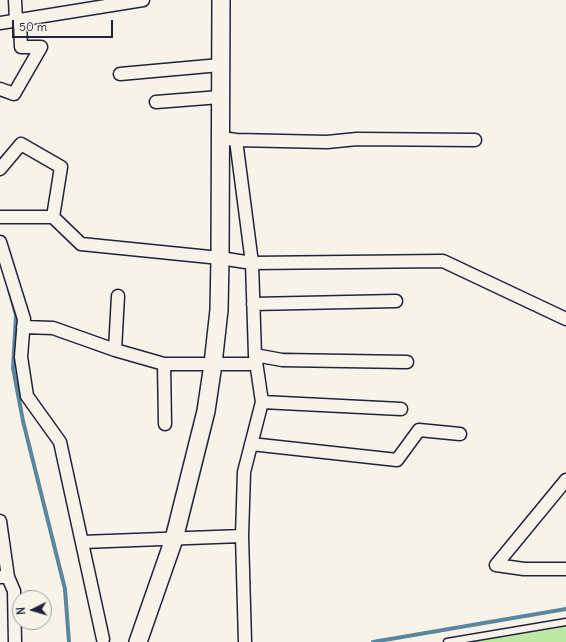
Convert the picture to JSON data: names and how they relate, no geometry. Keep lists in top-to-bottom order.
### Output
{
  "scale_bar": "50 m",
  "north": "left"
}
